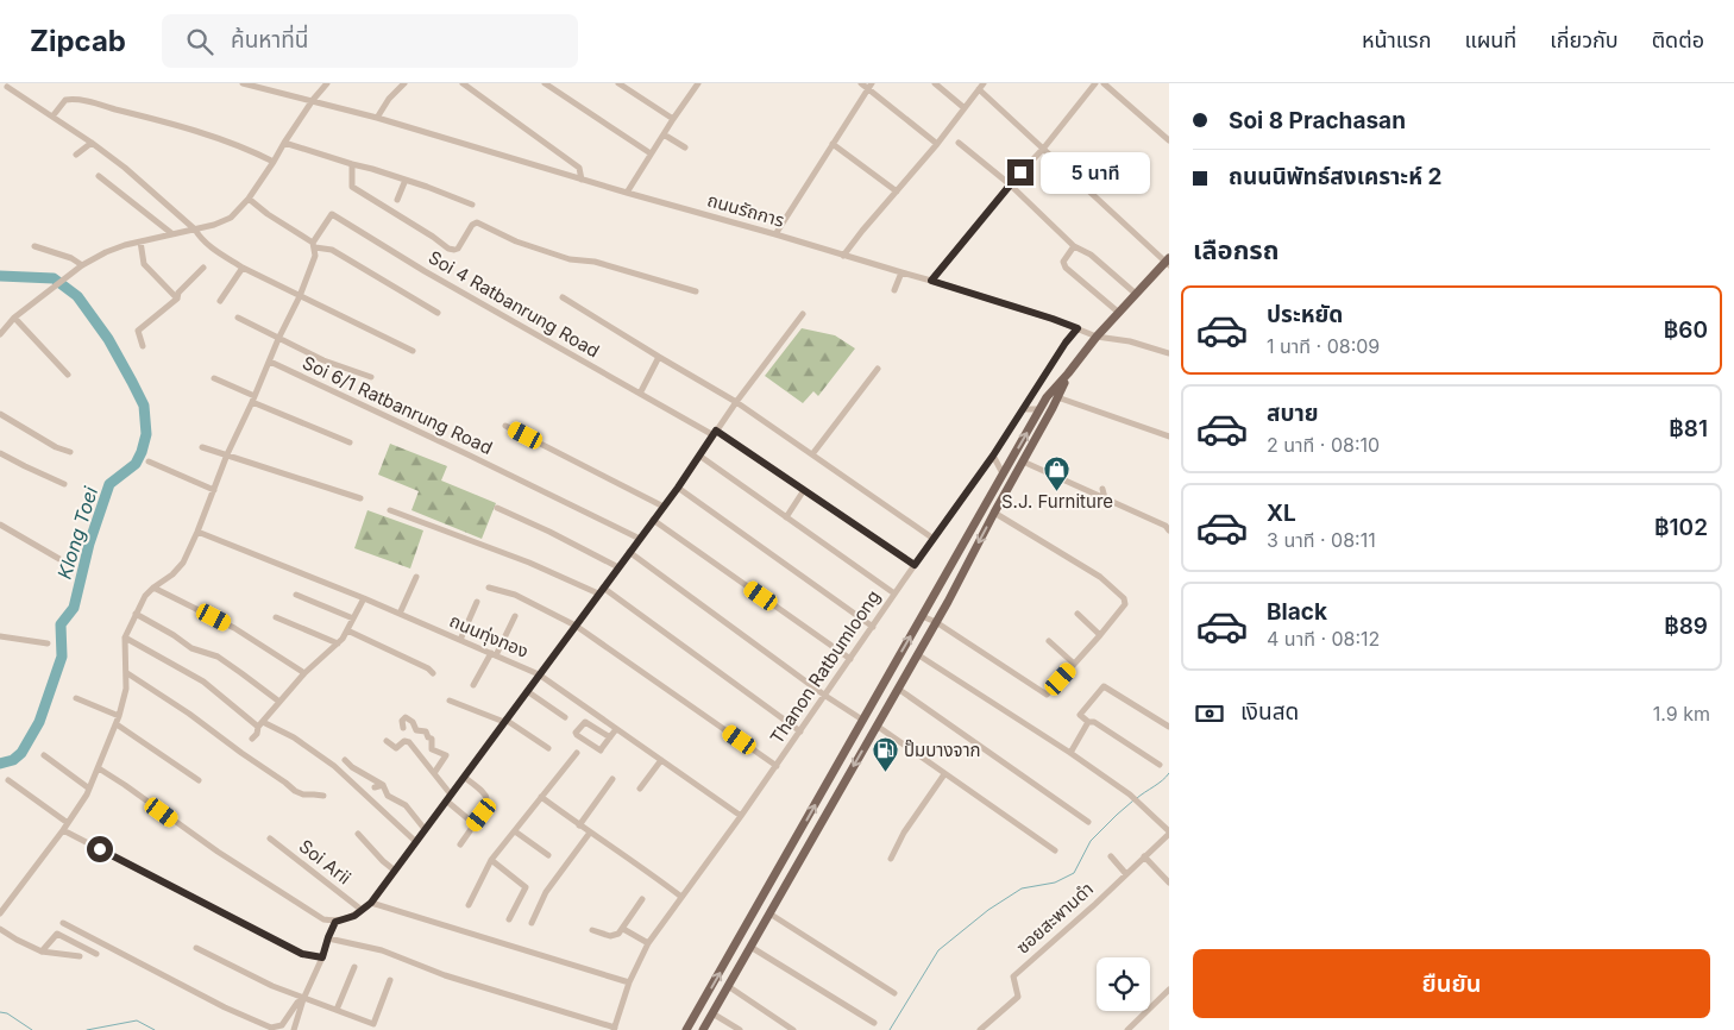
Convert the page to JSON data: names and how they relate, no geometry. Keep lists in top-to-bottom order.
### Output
{
  "streets": {
    "street": [
      "ถนนรัถการ",
      "Soi 4 Ratbanrung Road",
      "Soi 6/1 Ratbanrung Road",
      "ถนนทุ่งทอง",
      "Thanon Ratbumloong",
      "Soi Arii",
      "ซอยสะพานดำ"
    ]
  },
  "crossings": [
    ["ถนนรัถการ", "Thanon Ratbumloong"],
    ["Soi 4 Ratbanrung Road", "Thanon Ratbumloong"],
    ["ถนนทุ่งทอง", "Thanon Ratbumloong"]
  ],
  "water": ["Klong Toei"],
  "places": {
    "shop": ["S.J. Furniture"],
    "fuel station": ["ปั๊มบางจาก"]
  },
  "page": {
    "header": "Zipcab",
    "search": "ค้นหาที่นี่",
    "nav": [
      "หน้าแรก",
      "แผนที่",
      "เกี่ยวกับ",
      "ติดต่อ"
    ],
    "banner": ["Soi 8 Prachasan", "ถนนนิพัทธ์สงเคราะห์ 2"],
    "bubble": "5 นาที",
    "heading": "เลือกรถ",
    "list": [
      {
        "name": "ประหยัด",
        "note": "1 นาที · 08:09",
        "value": "฿60"
      },
      {
        "name": "สบาย",
        "note": "2 นาที · 08:10",
        "value": "฿81"
      },
      {
        "name": "XL",
        "note": "3 นาที · 08:11",
        "value": "฿102"
      },
      {
        "name": "Black",
        "note": "4 นาที · 08:12",
        "value": "฿89"
      }
    ],
    "pay": ["เงินสด", "1.9 km"],
    "buttons": "ยืนยัน"
  }
}
